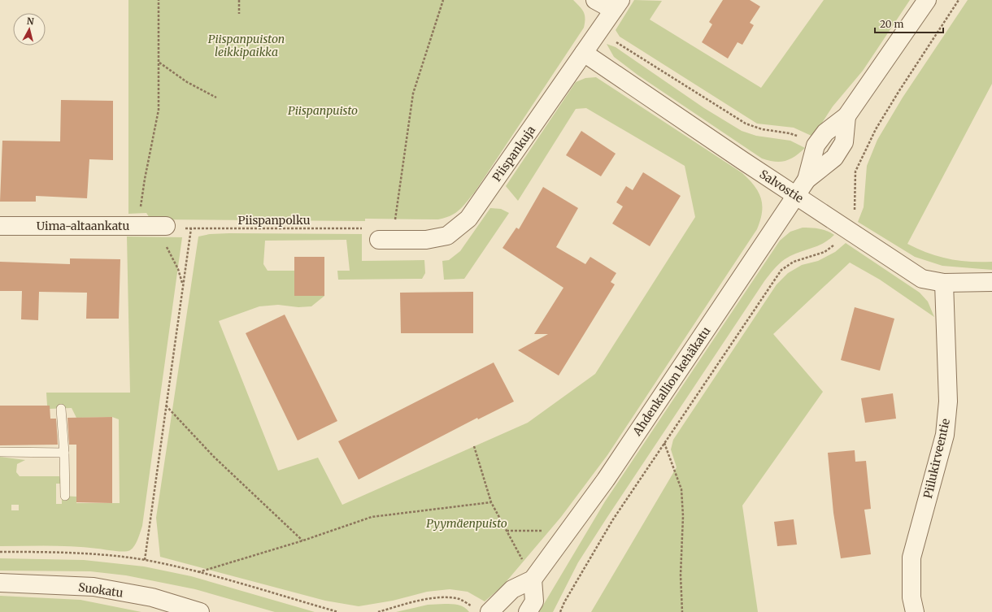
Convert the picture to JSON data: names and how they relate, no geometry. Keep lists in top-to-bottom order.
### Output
{
  "streets": {
    "street": [
      "Piispankuja",
      "Salvostie",
      "Uima-altaankatu",
      "Ahdenkallion kehäkatu",
      "Piilukirveentie",
      "Suokatu"
    ],
    "path": ["Piispanpolku"]
  },
  "crossings": [
    ["Piispankuja", "Salvostie"],
    ["Piispankuja", "Piispanpolku"],
    ["Salvostie", "Ahdenkallion kehäkatu"],
    ["Salvostie", "Piilukirveentie"],
    ["Piispanpolku", "Uima-altaankatu"]
  ],
  "parks": ["Piispanpuiston leikkipaikka", "Piispanpuisto", "Pyymäenpuisto"],
  "scale_bar": "20 m",
  "north": "top"
}
